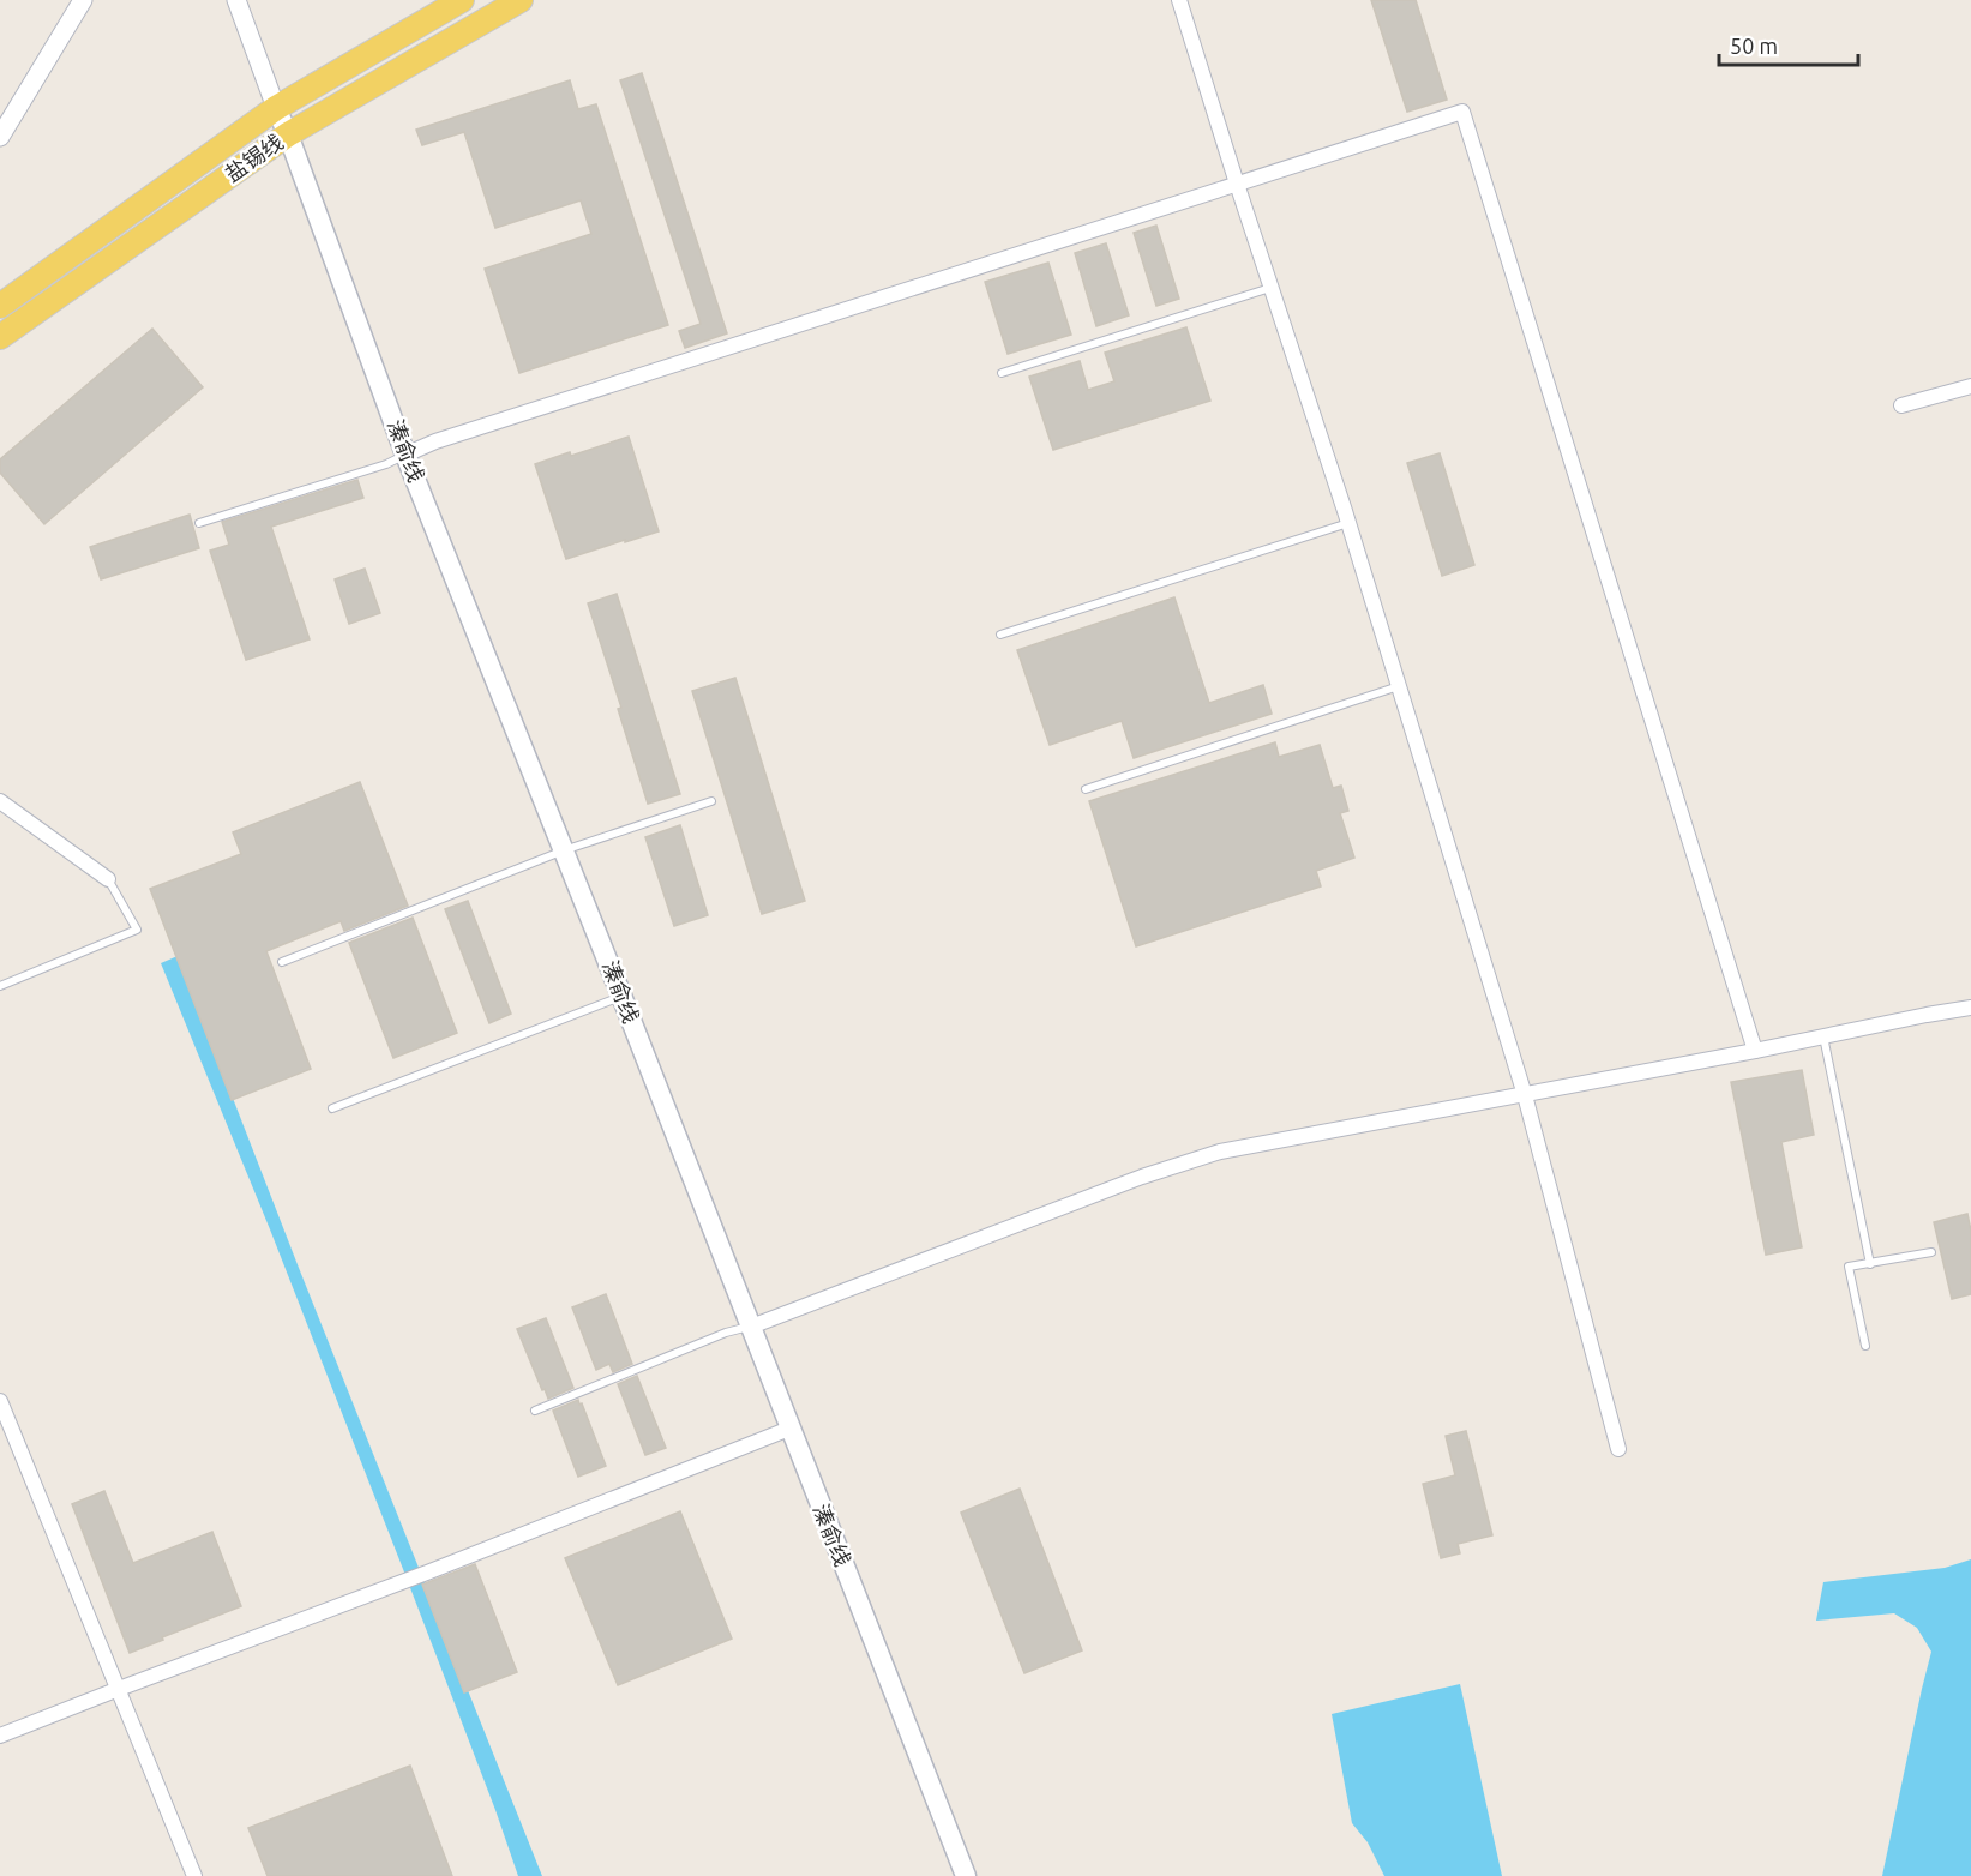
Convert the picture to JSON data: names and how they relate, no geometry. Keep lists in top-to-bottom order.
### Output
{
  "streets": {
    "main road": ["盐锡线", "溱俞线"]
  },
  "crossings": [
    ["盐锡线", "溱俞线"]
  ],
  "scale_bar": "50 m"
}
